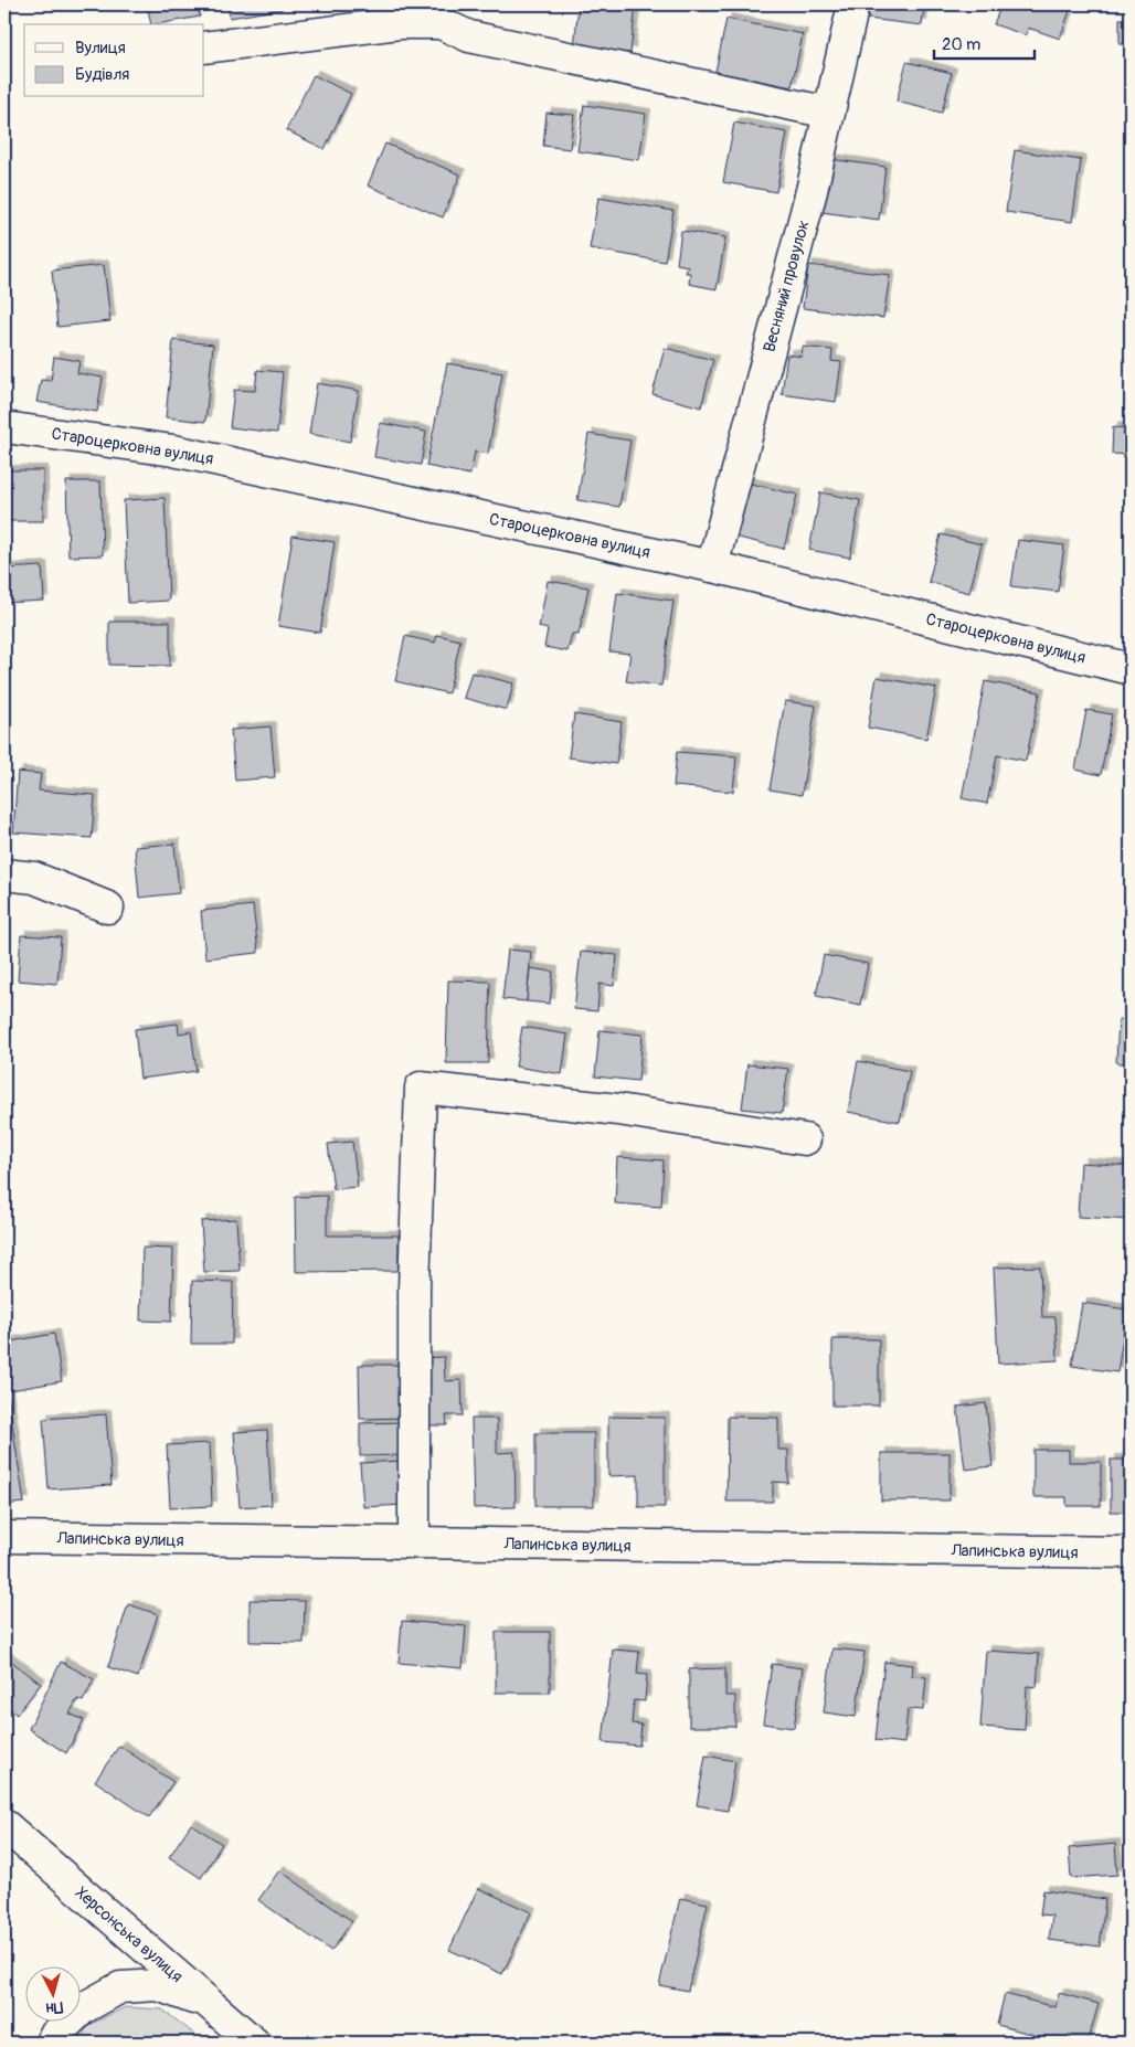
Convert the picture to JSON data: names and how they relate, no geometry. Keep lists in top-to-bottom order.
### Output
{
  "streets": {
    "street": [
      "Весняний провулок",
      "Староцерковна вулиця",
      "Лапинська вулиця",
      "Херсонська вулиця"
    ]
  },
  "crossings": [
    ["Весняний провулок", "Староцерковна вулиця"]
  ],
  "legend": ["Вулиця", "Будівля"],
  "scale_bar": "20 m",
  "north": "bottom"
}
